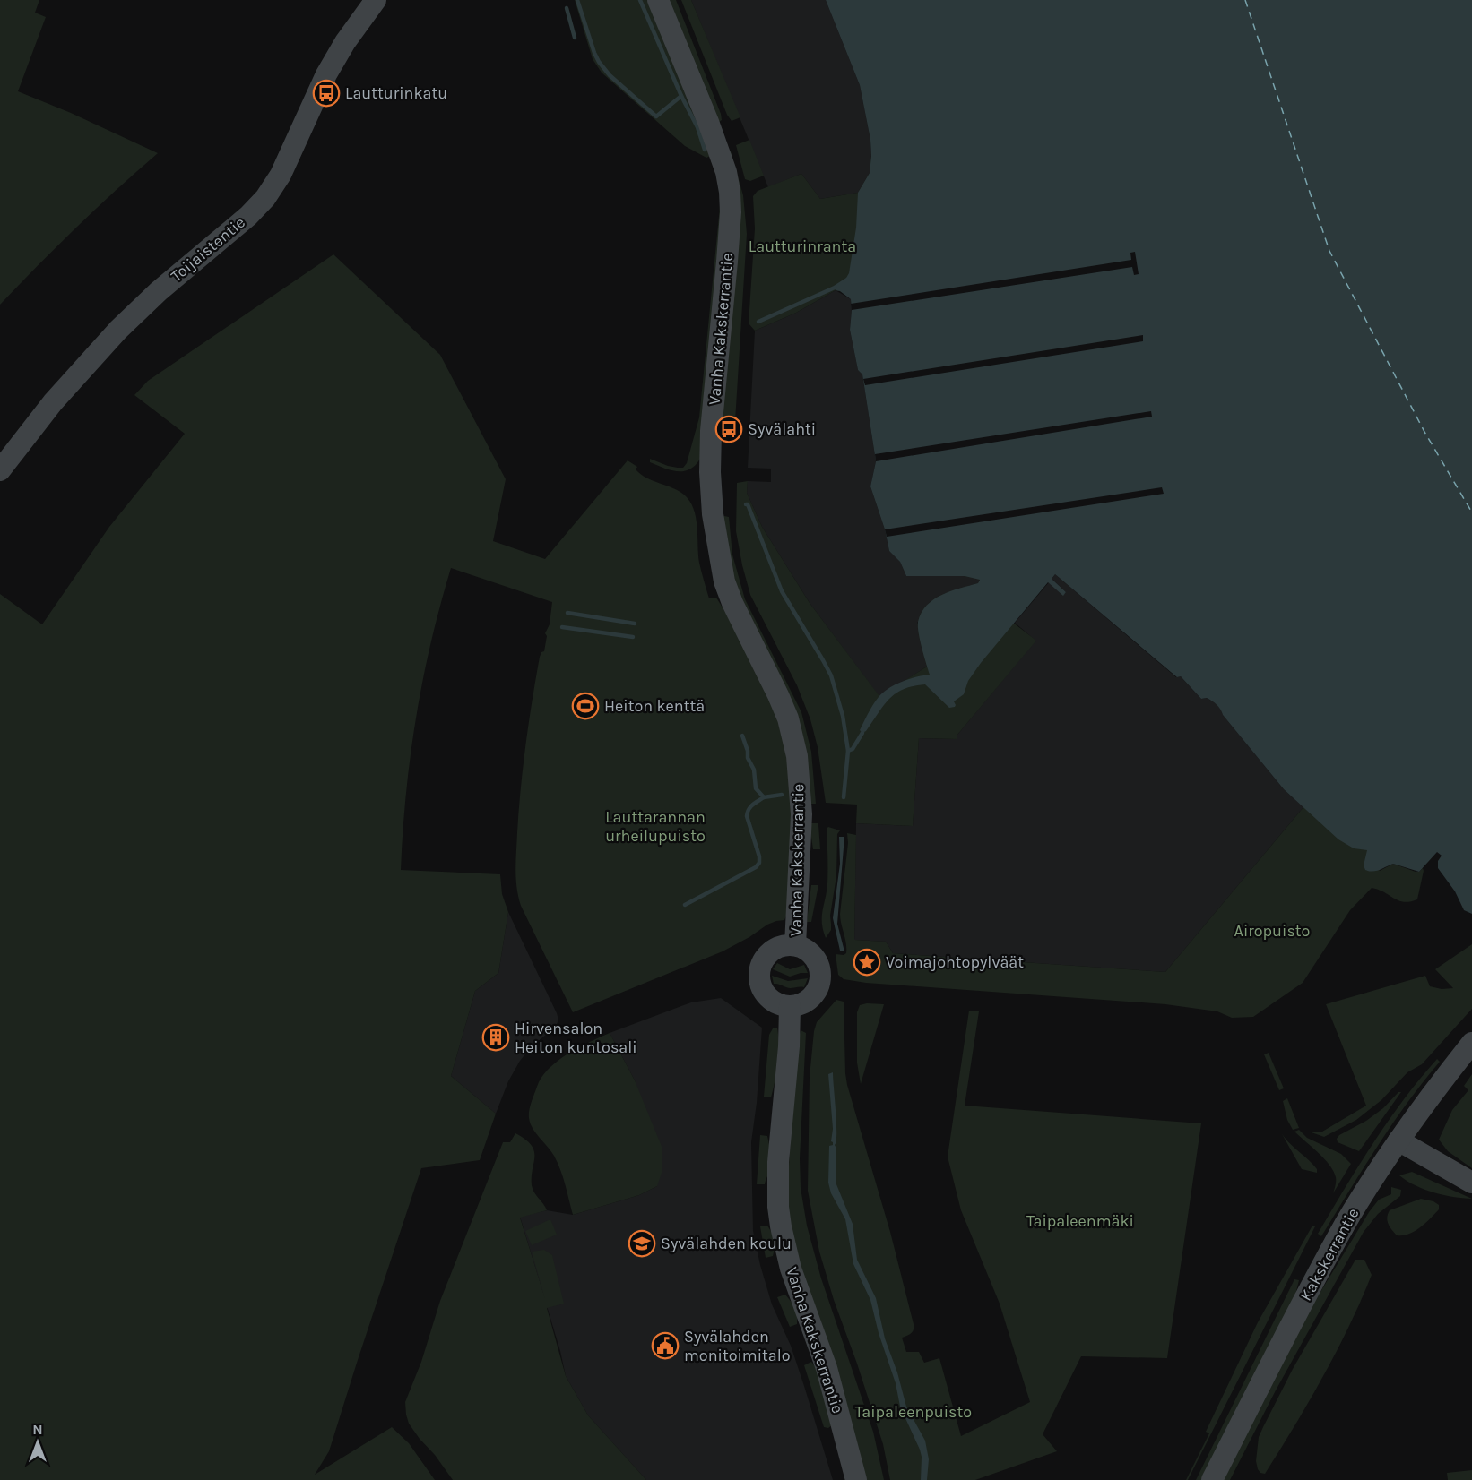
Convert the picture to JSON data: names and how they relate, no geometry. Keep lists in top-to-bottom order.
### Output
{
  "streets": {
    "street": ["Toijaistentie", "Vanha Kakskerrantie", "Kakskerrantie"]
  },
  "parks": [
    "Lautturinranta",
    "Lauttarannan urheilupuisto",
    "Airopuisto",
    "Taipaleenmäki",
    "Taipaleenpuisto"
  ],
  "places": {
    "bus stop": ["Lautturinkatu", "Syvälahti"],
    "sports": ["Heiton kenttä"],
    "place": ["Voimajohtopylväät"],
    "building": ["Hirvensalon Heiton kuntosali"],
    "school or university": ["Syvälahden koulu"],
    "public building": ["Syvälahden monitoimitalo"]
  },
  "north": "top"
}
